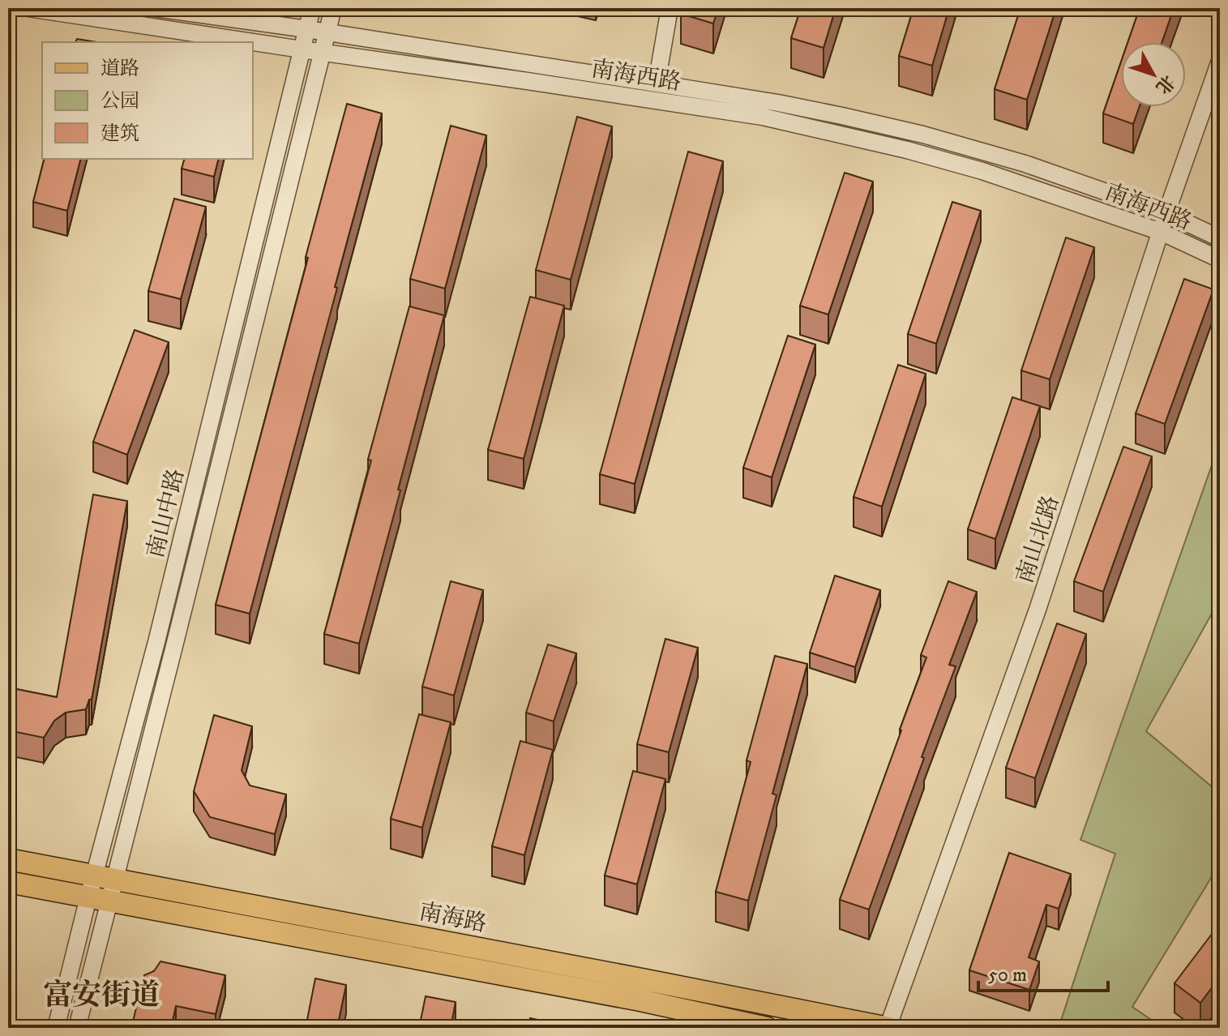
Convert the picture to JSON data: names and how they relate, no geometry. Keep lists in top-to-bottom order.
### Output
{
  "streets": {
    "main road": ["南海路"],
    "street": ["南海西路", "南山中路", "南山北路"]
  },
  "crossings": [
    ["南海西路", "南山中路"],
    ["南海西路", "南山北路"],
    ["南山中路", "南海路"],
    ["南山北路", "南海路"]
  ],
  "districts": ["富安街道"],
  "legend": ["道路", "公园", "建筑"],
  "scale_bar": "50 m",
  "north": "bottom right"
}
